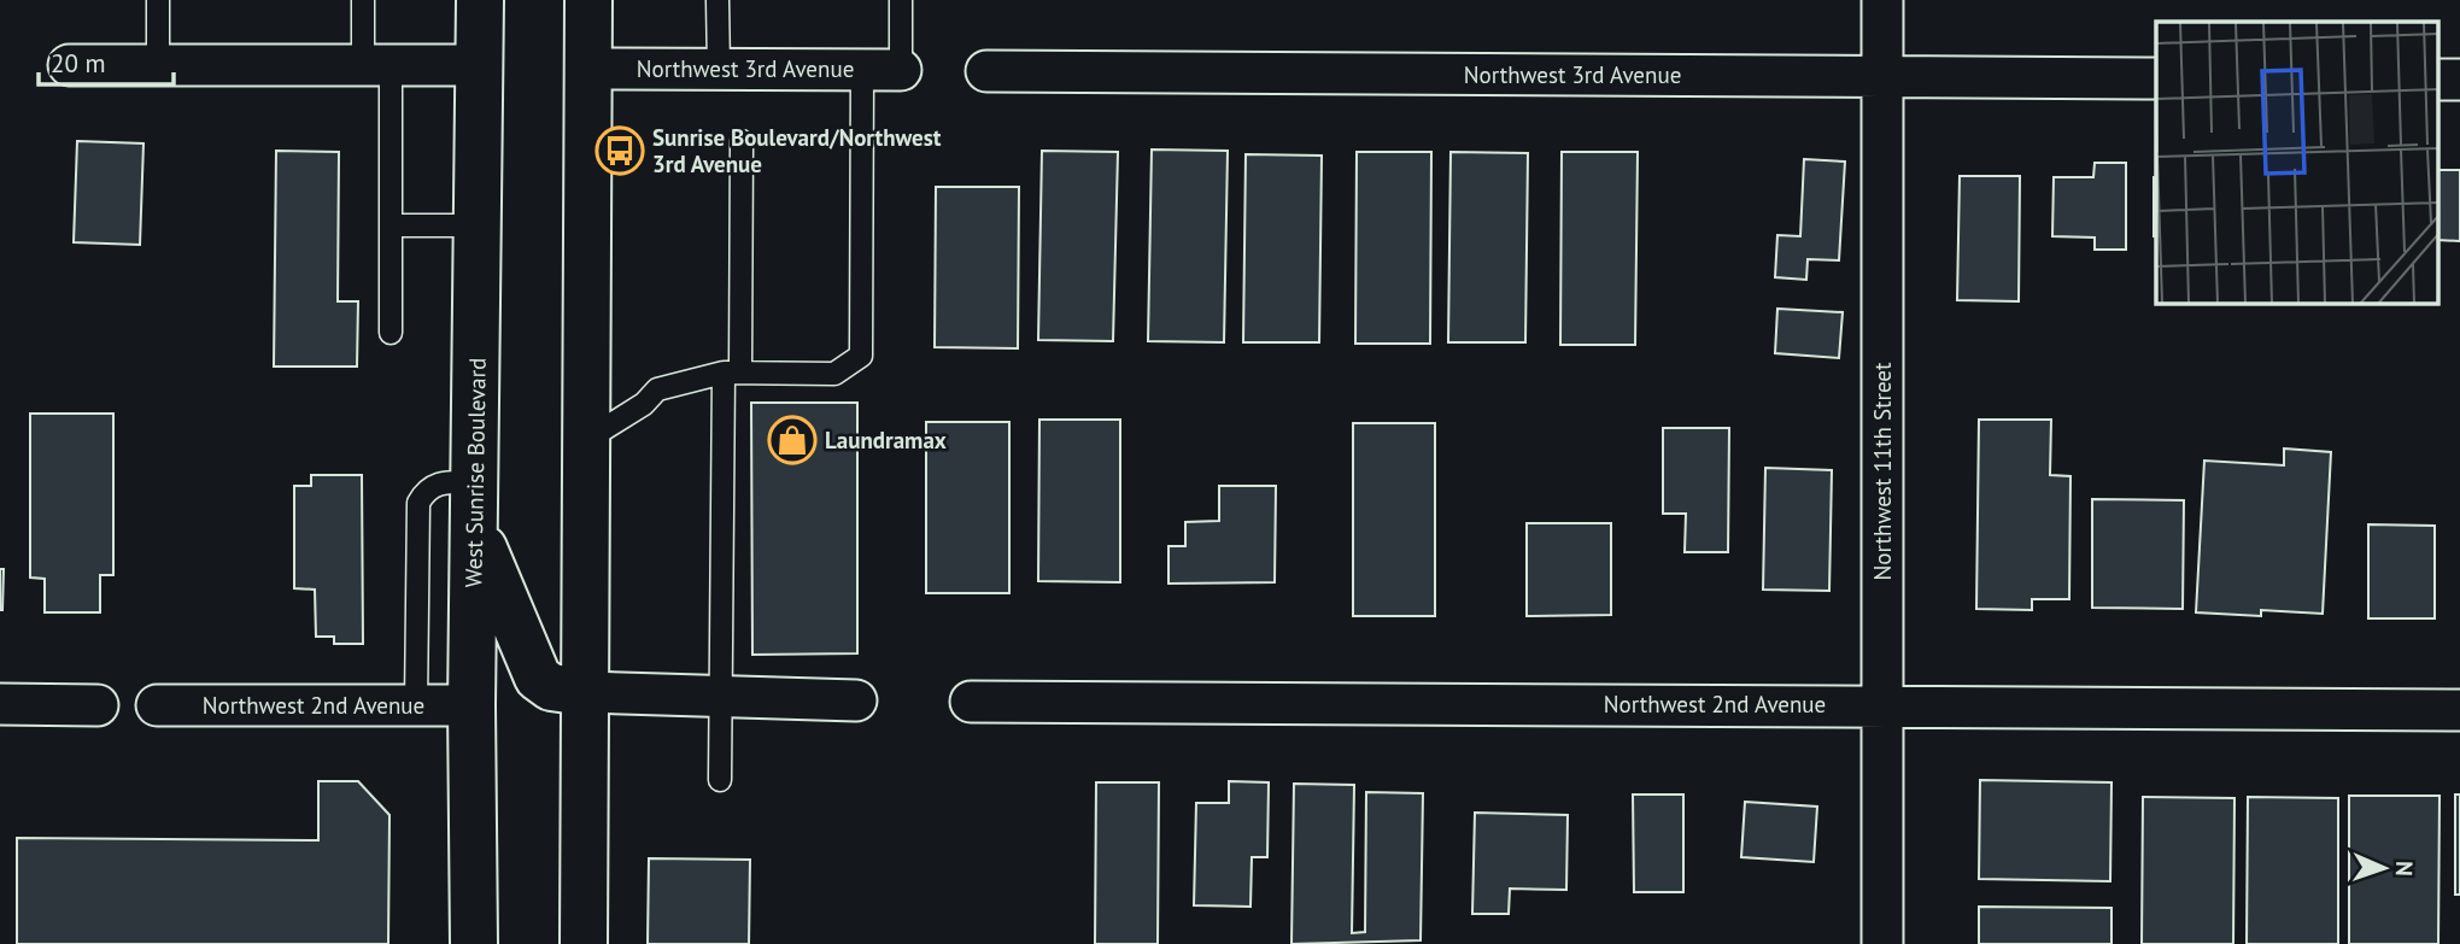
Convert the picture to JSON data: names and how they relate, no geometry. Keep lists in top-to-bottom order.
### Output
{
  "streets": {
    "main road": ["West Sunrise Boulevard"],
    "street": ["Northwest 3rd Avenue", "Northwest 11th Street", "Northwest 2nd Avenue"]
  },
  "crossings": [
    ["Northwest 3rd Avenue", "Northwest 11th Street"],
    ["Northwest 11th Street", "Northwest 2nd Avenue"],
    ["West Sunrise Boulevard", "Northwest 2nd Avenue"]
  ],
  "places": {
    "bus stop": ["Sunrise Boulevard/Northwest 3rd Avenue"],
    "shop": ["Laundramax"]
  },
  "scale_bar": "20 m",
  "north": "right"
}
